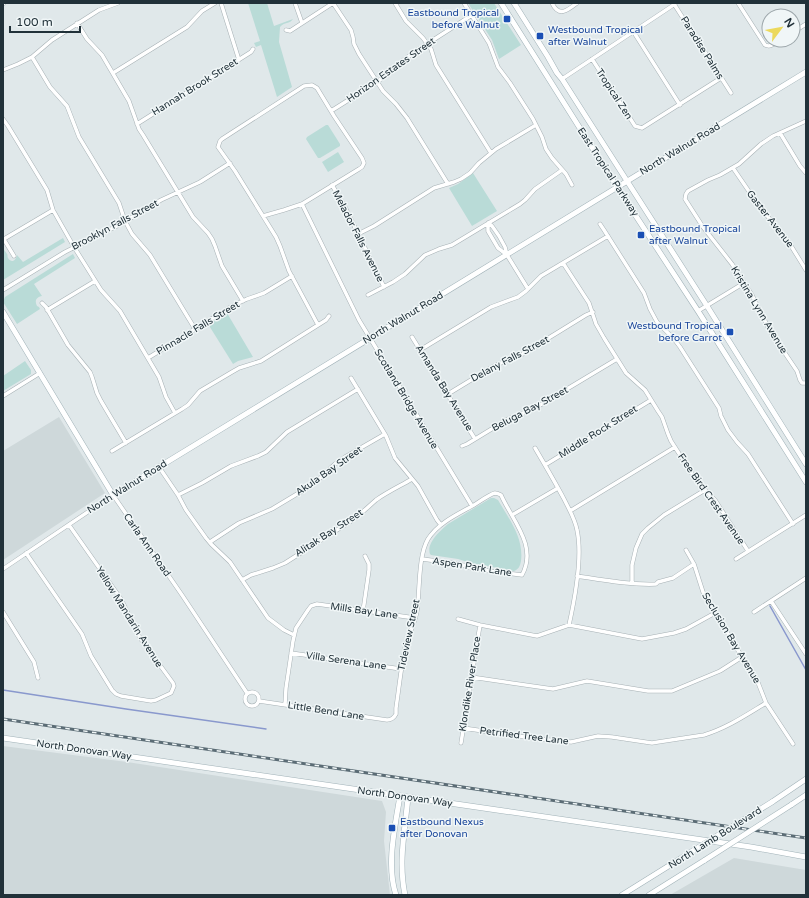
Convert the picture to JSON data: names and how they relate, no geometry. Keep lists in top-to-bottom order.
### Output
{
  "streets": {
    "street": [
      "Paradise Palms",
      "Horizon Estates Street",
      "Hannah Brook Street",
      "Tropical Zen",
      "North Walnut Road",
      "East Tropical Parkway",
      "Gaster Avenue",
      "Brooklyn Falls Street",
      "Melador Falls Avenue",
      "Kristina Lynn Avenue",
      "Pinnacle Falls Street",
      "Delany Falls Street",
      "Amanda Bay Avenue",
      "Scotland Bridge Avenue",
      "Beluga Bay Street",
      "Middle Rock Street",
      "Akula Bay Street",
      "Free Bird Crest Avenue",
      "Alitak Bay Street",
      "Carla Ann Road",
      "Aspen Park Lane",
      "Mills Bay Lane",
      "Yellow Mandarin Avenue",
      "Tideview Street",
      "Seclusion Bay Avenue",
      "Villa Serena Lane",
      "Klondike River Place",
      "Little Bend Lane",
      "Petrified Tree Lane",
      "North Donovan Way",
      "North Lamb Boulevard"
    ]
  },
  "crossings": [
    ["North Walnut Road", "East Tropical Parkway"],
    ["North Walnut Road", "Scotland Bridge Avenue"],
    ["North Walnut Road", "Carla Ann Road"],
    ["North Walnut Road", "Yellow Mandarin Avenue"],
    ["Gaster Avenue", "Kristina Lynn Avenue"],
    ["Delany Falls Street", "Amanda Bay Avenue"],
    ["Delany Falls Street", "Free Bird Crest Avenue"],
    ["Amanda Bay Avenue", "Beluga Bay Street"],
    ["Scotland Bridge Avenue", "Tideview Street"],
    ["Beluga Bay Street", "Free Bird Crest Avenue"],
    ["Middle Rock Street", "Free Bird Crest Avenue"],
    ["Carla Ann Road", "Little Bend Lane"],
    ["Aspen Park Lane", "Tideview Street"],
    ["Mills Bay Lane", "Tideview Street"],
    ["Tideview Street", "Villa Serena Lane"],
    ["Tideview Street", "Little Bend Lane"],
    ["Seclusion Bay Avenue", "Petrified Tree Lane"],
    ["Klondike River Place", "Petrified Tree Lane"]
  ],
  "places": {
    "transit": [
      "Eastbound Tropical before Walnut",
      "Westbound Tropical after Walnut",
      "Eastbound Tropical after Walnut",
      "Westbound Tropical before Carrot",
      "Eastbound Nexus after Donovan"
    ]
  },
  "scale_bar": "100 m",
  "north": "top right"
}
